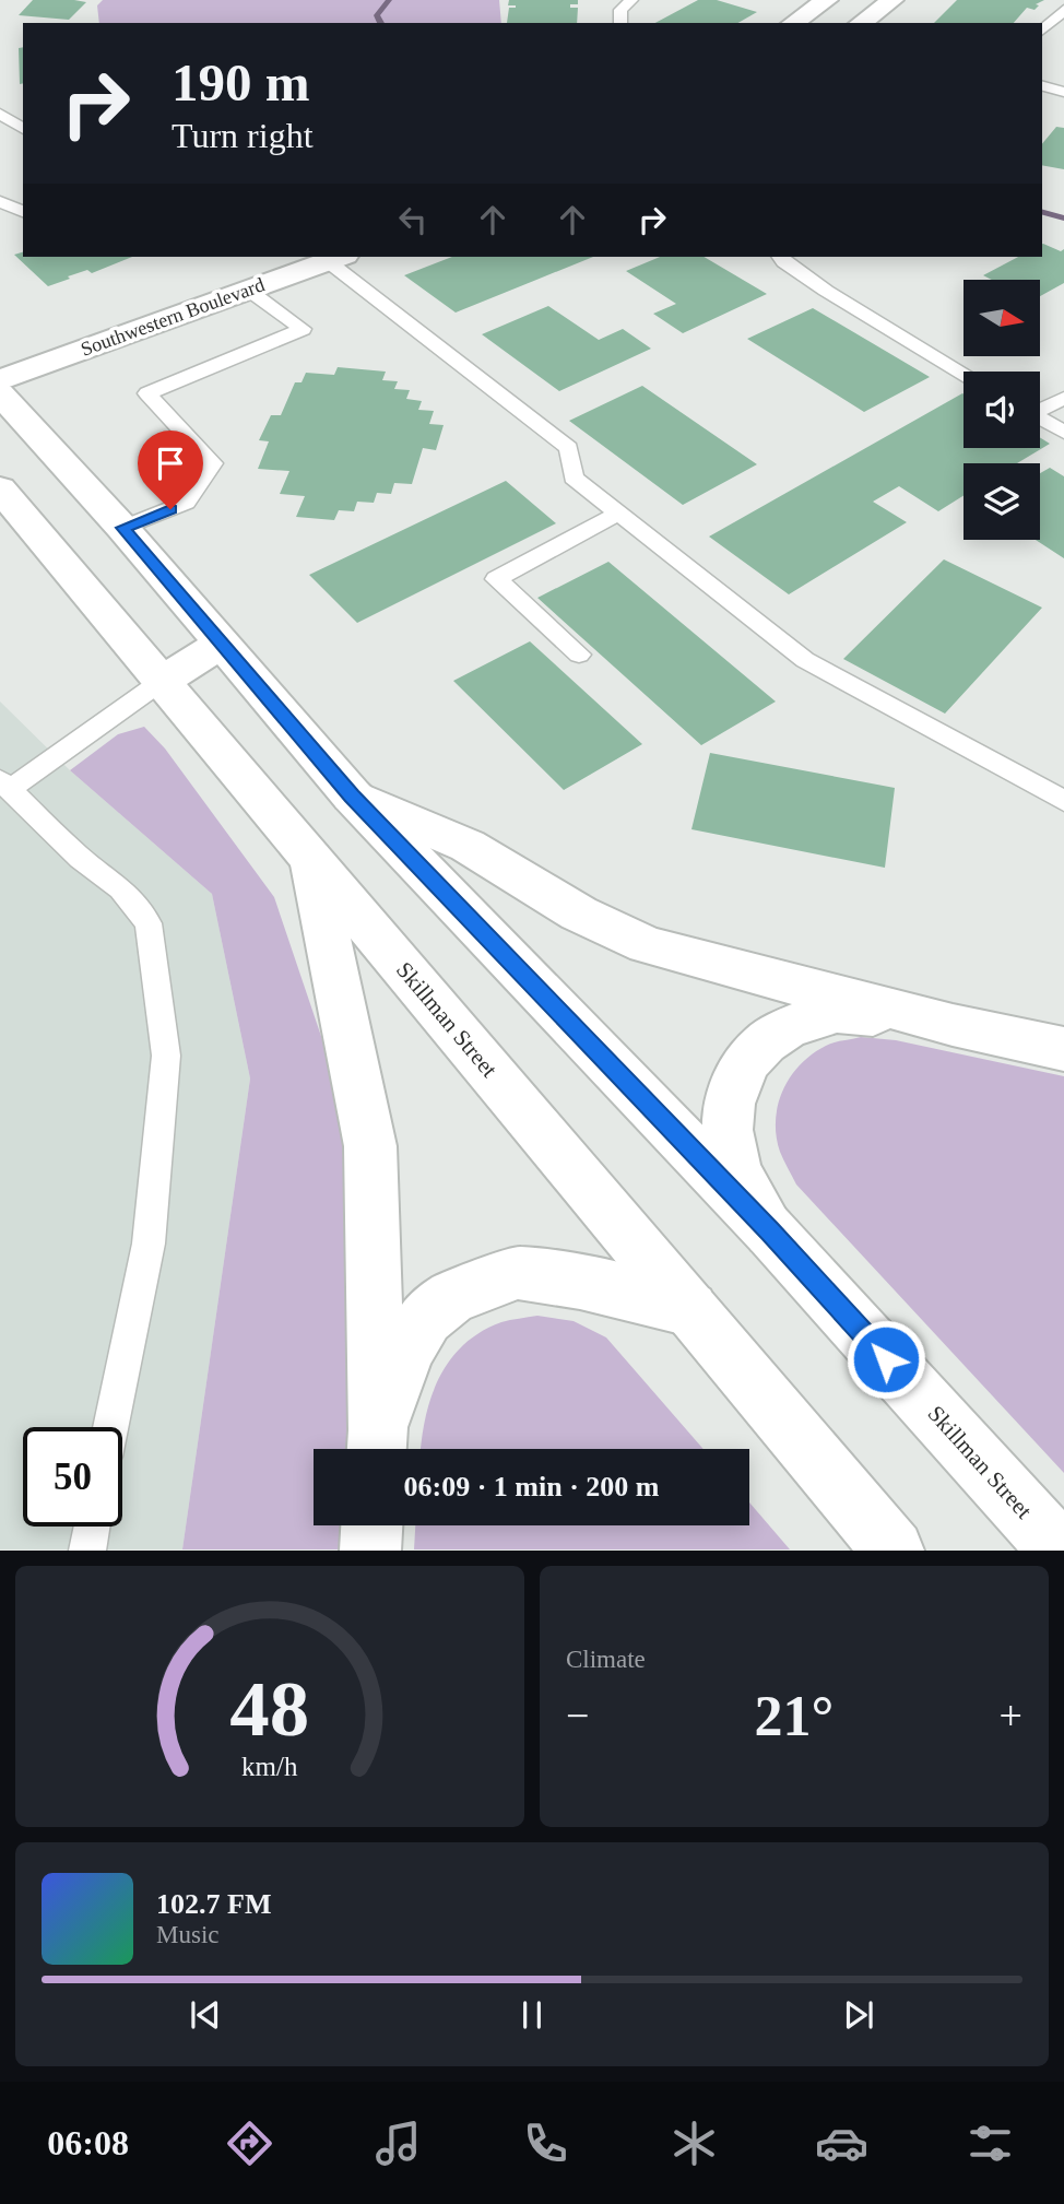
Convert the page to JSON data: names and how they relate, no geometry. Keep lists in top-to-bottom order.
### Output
{
  "streets": {
    "main road": ["Southwestern Boulevard", "Skillman Street"]
  },
  "north": "right",
  "page": {
    "turn": ["190 m", "Turn right"],
    "limit": "50",
    "trip": "06:09 · 1 min · 200 m",
    "tile": "Climate",
    "heat": ["−", "21°", "+"],
    "song": ["102.7 FM", "Music"],
    "tabs": "06:08",
    "gauge": ["48", "km/h"]
  }
}
